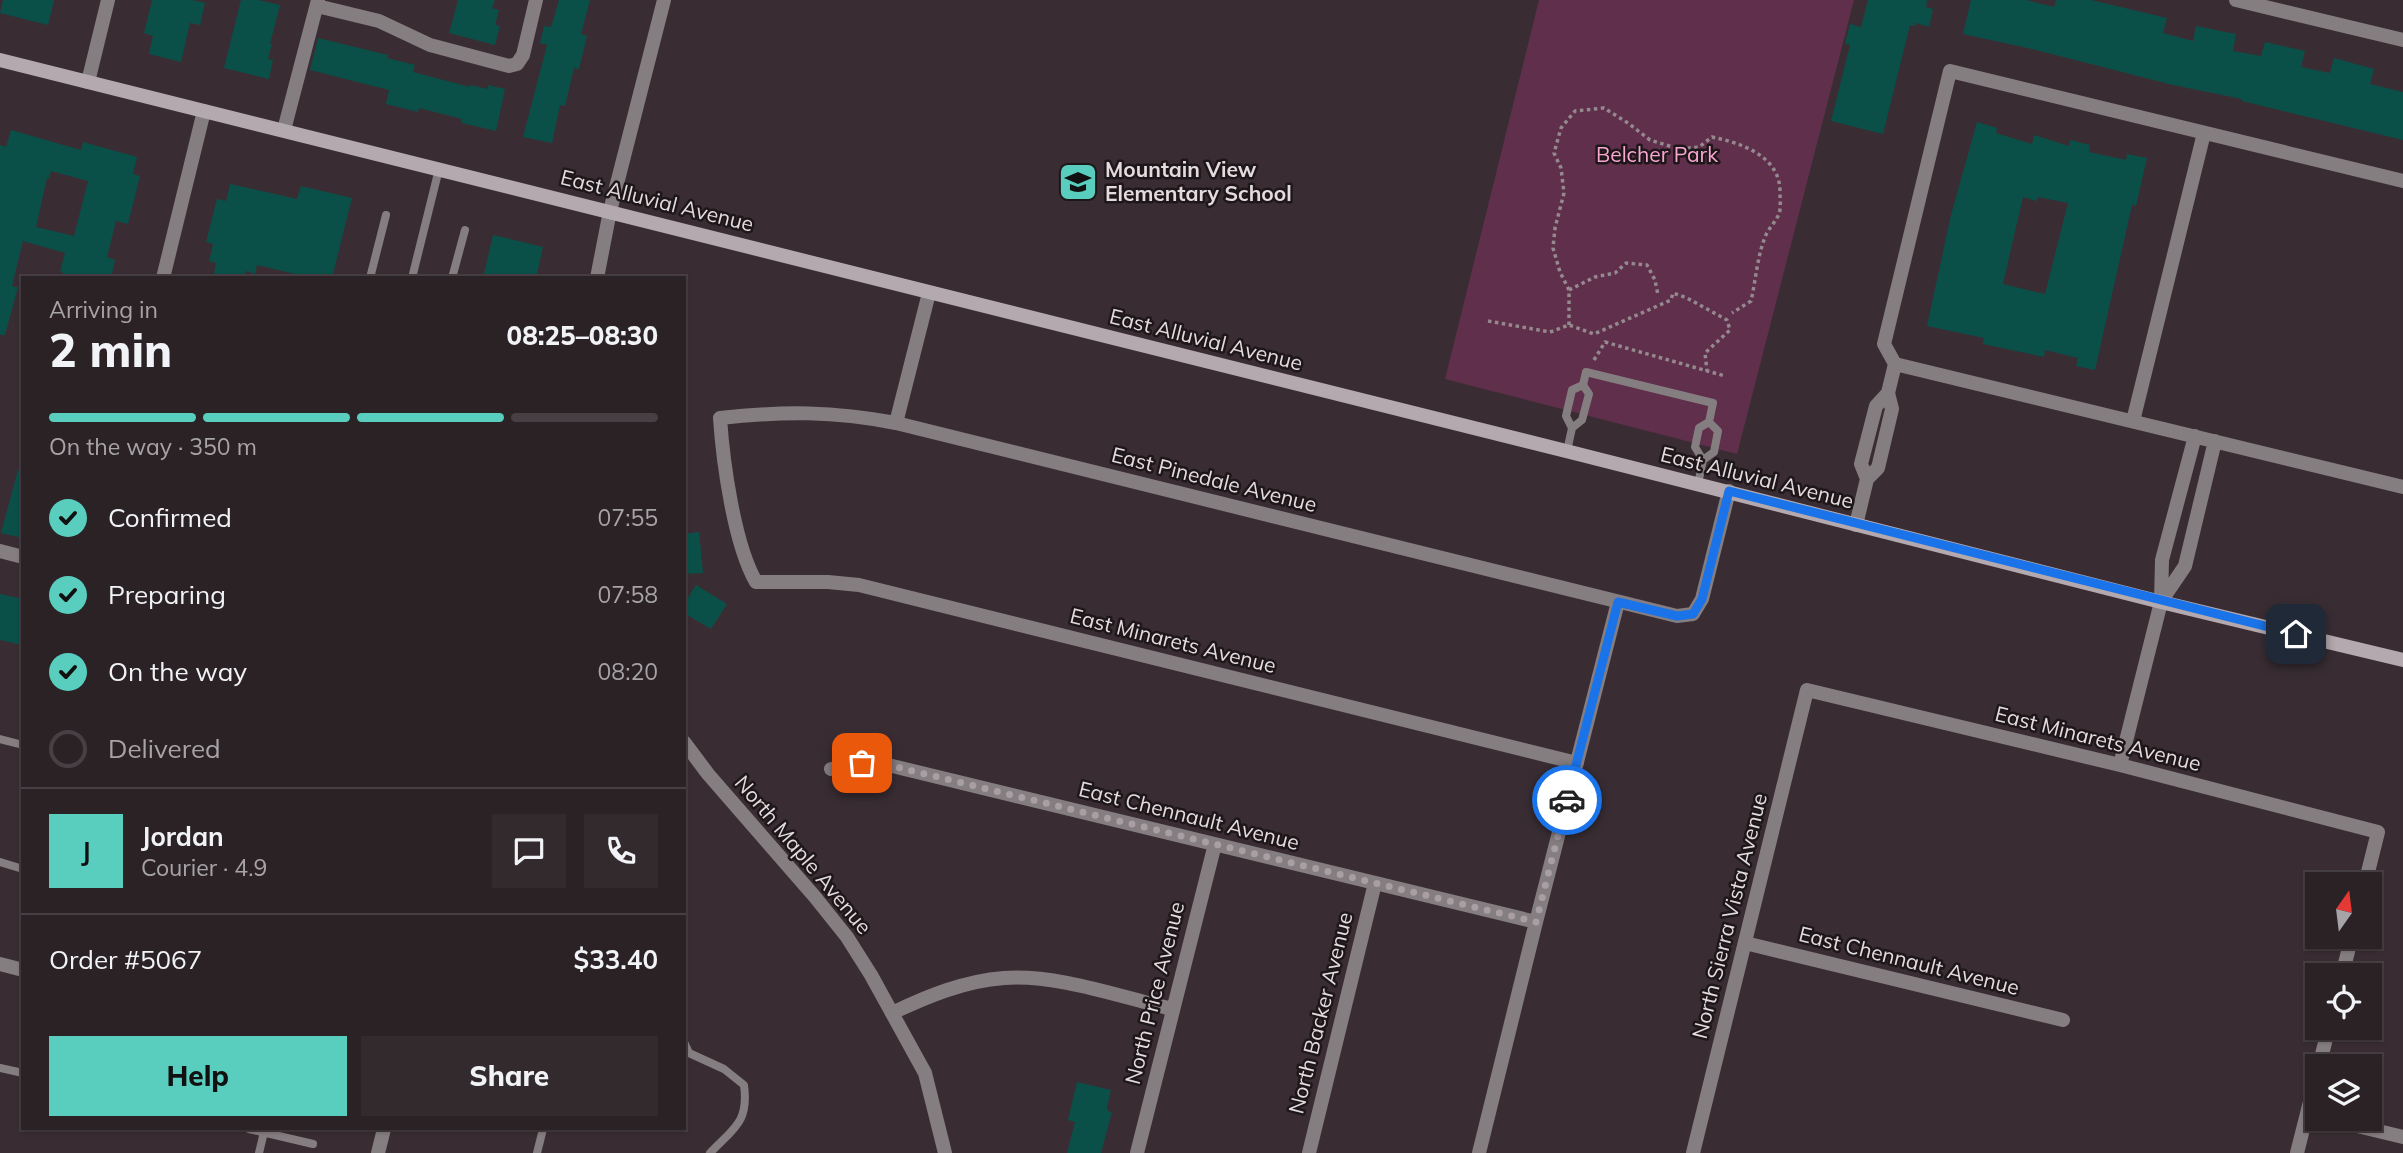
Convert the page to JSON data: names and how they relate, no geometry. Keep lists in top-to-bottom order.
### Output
{
  "streets": {
    "main road": ["East Alluvial Avenue"],
    "street": [
      "East Pinedale Avenue",
      "East Minarets Avenue",
      "East Chennault Avenue",
      "North Maple Avenue",
      "North Sierra Vista Avenue",
      "North Price Avenue",
      "North Backer Avenue"
    ]
  },
  "crossings": [
    ["East Alluvial Avenue", "East Pinedale Avenue"],
    ["East Pinedale Avenue", "East Minarets Avenue"],
    ["East Minarets Avenue", "North Sierra Vista Avenue"],
    ["East Chennault Avenue", "North Sierra Vista Avenue"],
    ["East Chennault Avenue", "North Price Avenue"],
    ["East Chennault Avenue", "North Backer Avenue"]
  ],
  "parks": ["Belcher Park"],
  "places": {
    "school or university": ["Mountain View Elementary School"]
  },
  "north": "top",
  "page": {
    "heading": ["2 min", "Arriving in", "08:25–08:30"],
    "panel": [
      "Jordan",
      "Courier · 4.9",
      "Order #5067",
      "$33.40"
    ],
    "bar": "On the way · 350 m",
    "list": [
      ["Confirmed", "07:55"],
      ["Preparing", "07:58"],
      ["On the way", "08:20"],
      "Delivered"
    ],
    "round": "J",
    "buttons": ["Help", "Share"]
  }
}
